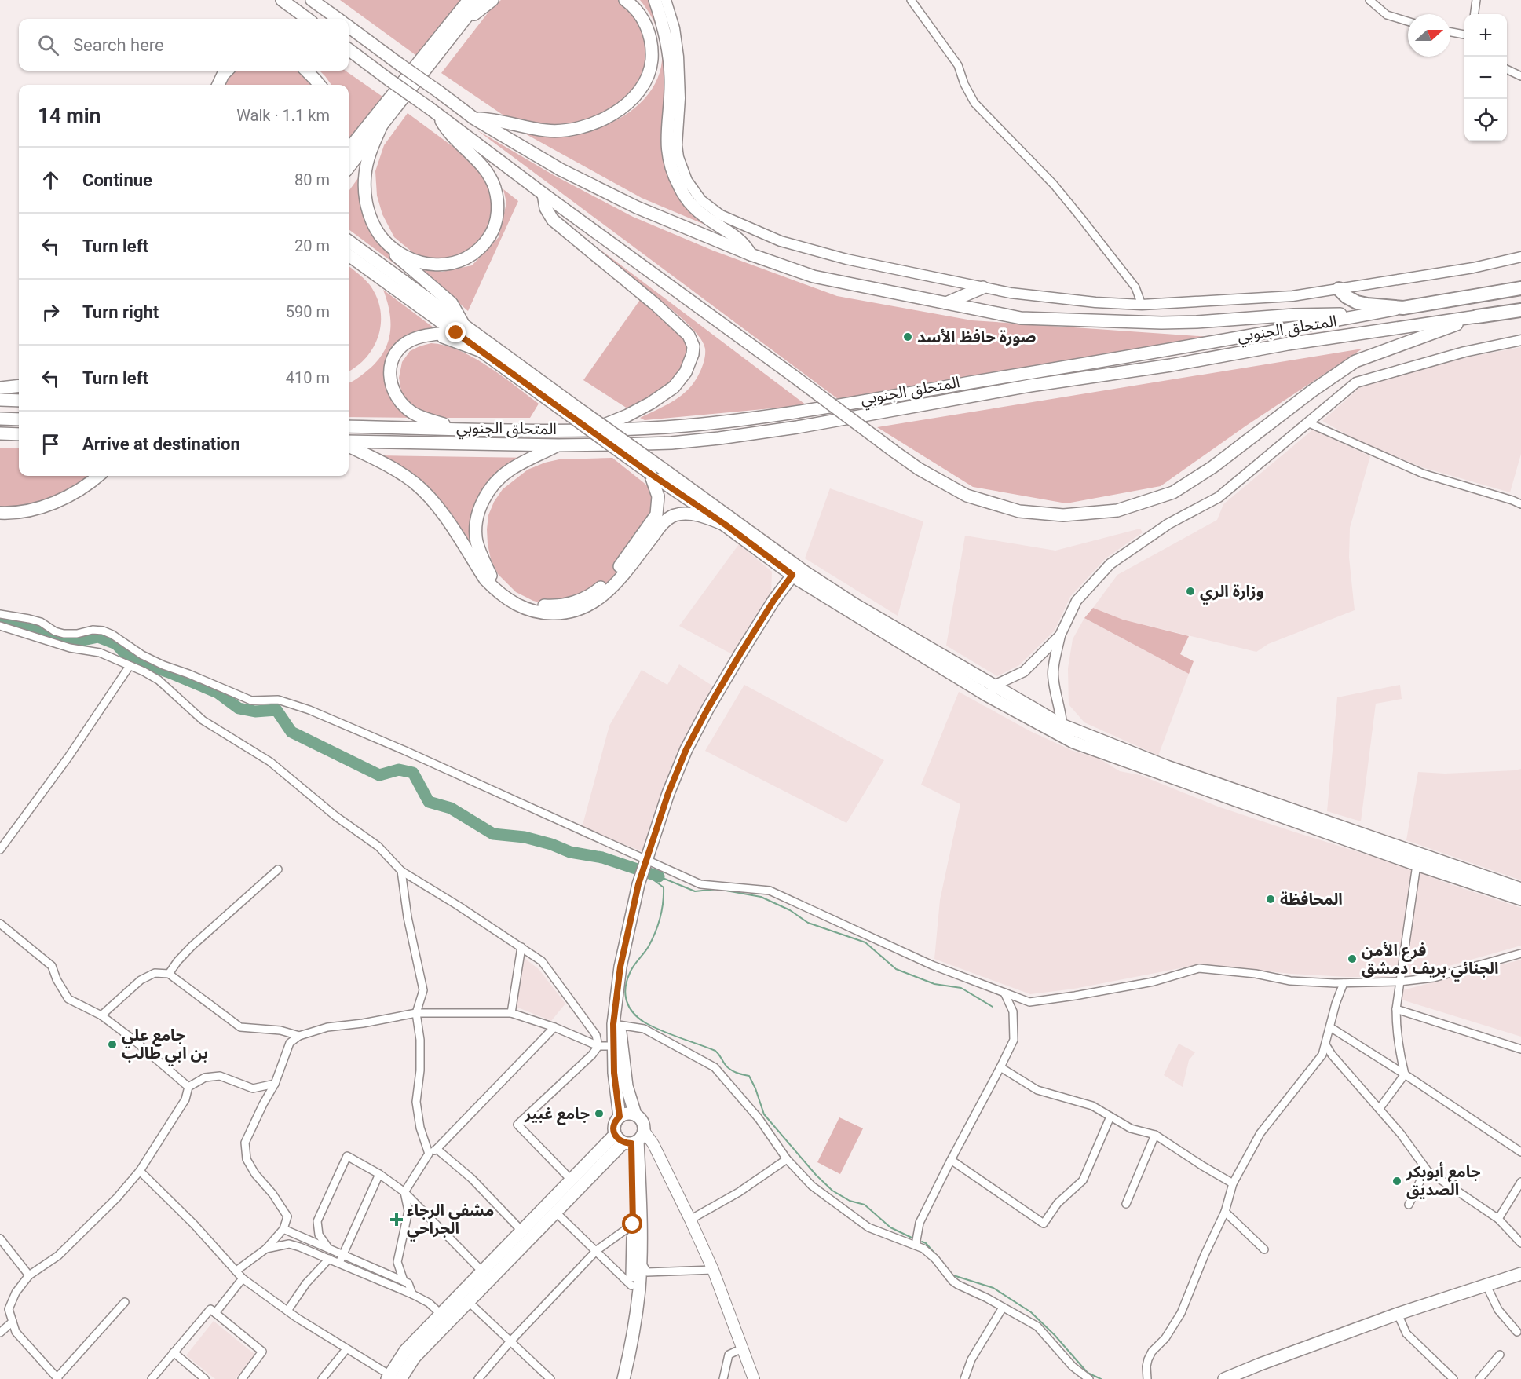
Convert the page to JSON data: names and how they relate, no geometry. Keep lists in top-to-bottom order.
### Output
{
  "streets": {
    "main road": ["المتحلق الجنوبي"]
  },
  "places": {
    "other": [
      "صورة حافظ الأسد",
      "وزارة الري",
      "المحافظة",
      "فرع الأمن الجنائي بريف دمشق",
      "جامع علي بن ابي طالب",
      "جامع غبير",
      "جامع أبوبكر الصديق"
    ],
    "health": ["مشفى الرجاء الجراحي"]
  },
  "north": "right",
  "page": {
    "map_buttons": ["+", "−"],
    "search": "Search here",
    "heading": ["14 min", "Walk · 1.1 km"],
    "list": [
      ["Continue", "80 m"],
      ["Turn left", "20 m"],
      ["Turn right", "590 m"],
      ["Turn left", "410 m"],
      "Arrive at destination"
    ]
  }
}
